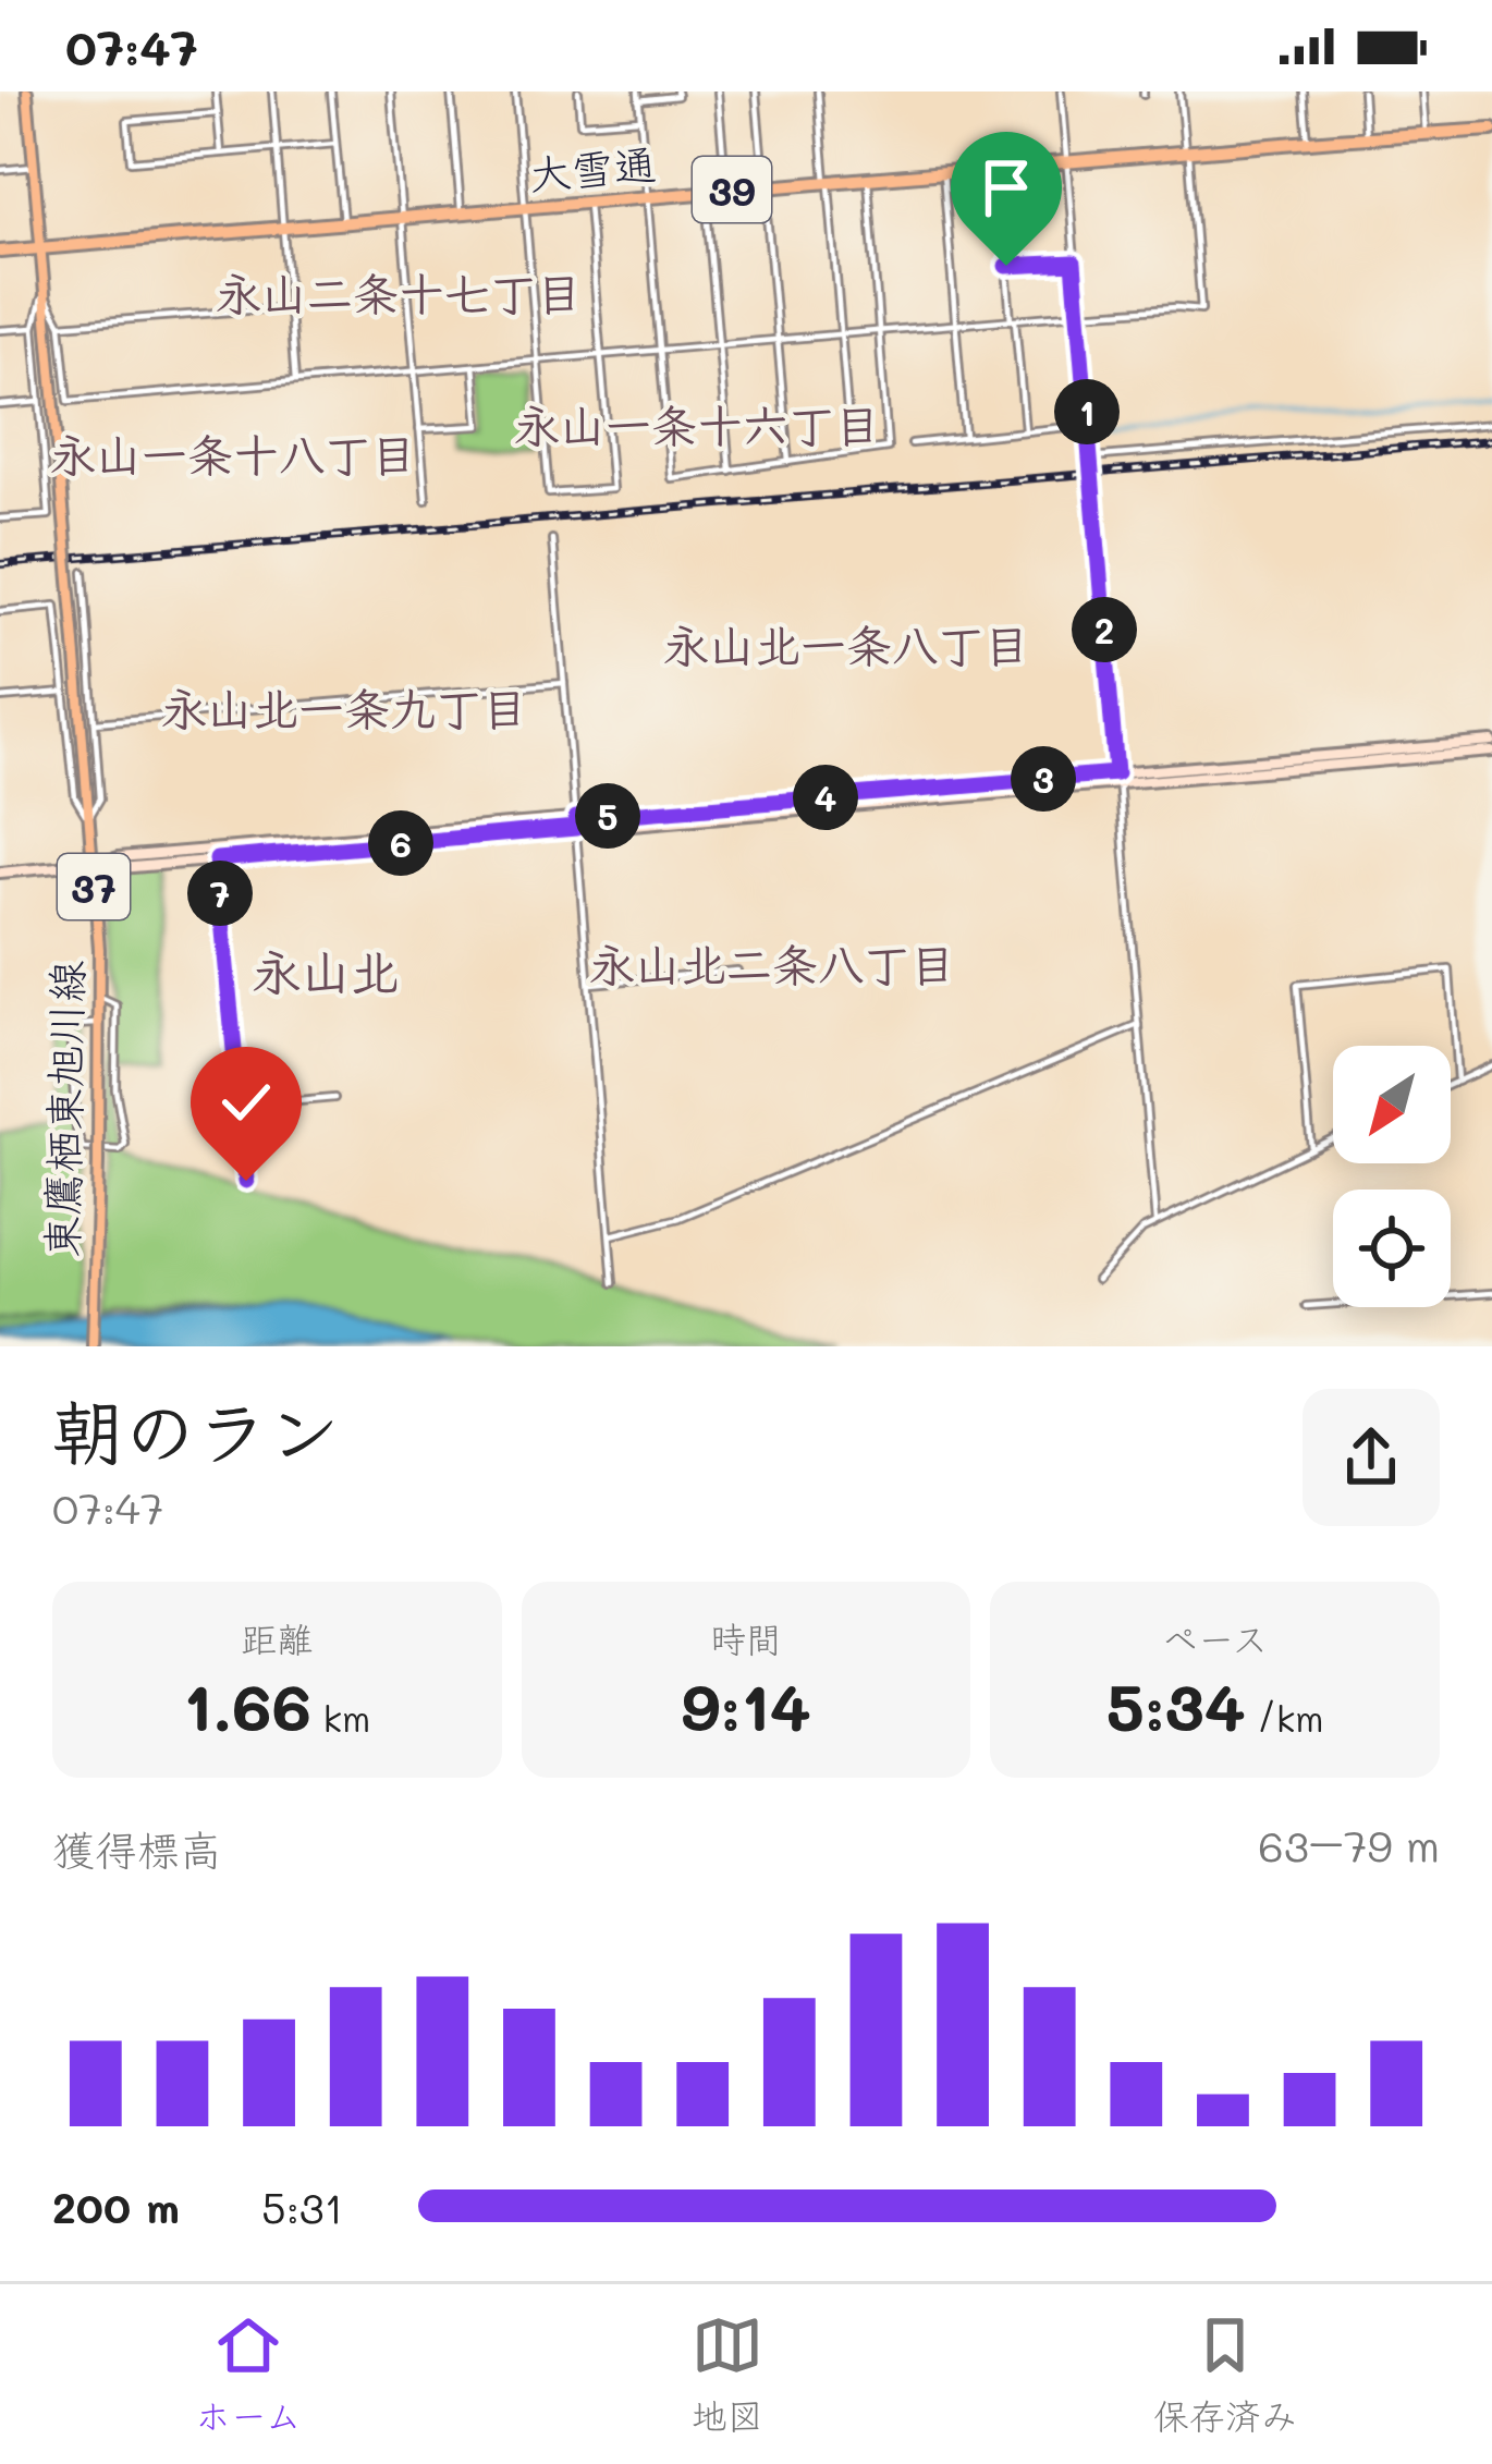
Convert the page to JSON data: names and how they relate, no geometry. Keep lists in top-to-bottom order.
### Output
{
  "streets": {
    "highway": ["大雪通", "39"],
    "main road": ["37", "東鷹栖東旭川線"]
  },
  "crossings": [
    ["大雪通", "東鷹栖東旭川線"]
  ],
  "districts": [
    "永山二条十七丁目",
    "永山一条十六丁目",
    "永山一条十八丁目",
    "永山北一条八丁目",
    "永山北一条九丁目",
    "永山北二条八丁目",
    "永山北"
  ],
  "north": "bottom left",
  "page": {
    "status": "07:47",
    "pins": [
      "1",
      "2",
      "3",
      "4",
      "5",
      "6",
      "7"
    ],
    "heading": ["朝のラン", "07:47"],
    "stats": [
      ["距離", "1.66 km"],
      ["時間", "9:14"],
      ["ペース", "5:34 /km"]
    ],
    "chart": ["獲得標高", "63–79 m"],
    "list": [
      {
        "name": "200 m",
        "note": "5:31"
      }
    ],
    "tabs": ["ホーム", "地図", "保存済み"]
  }
}
